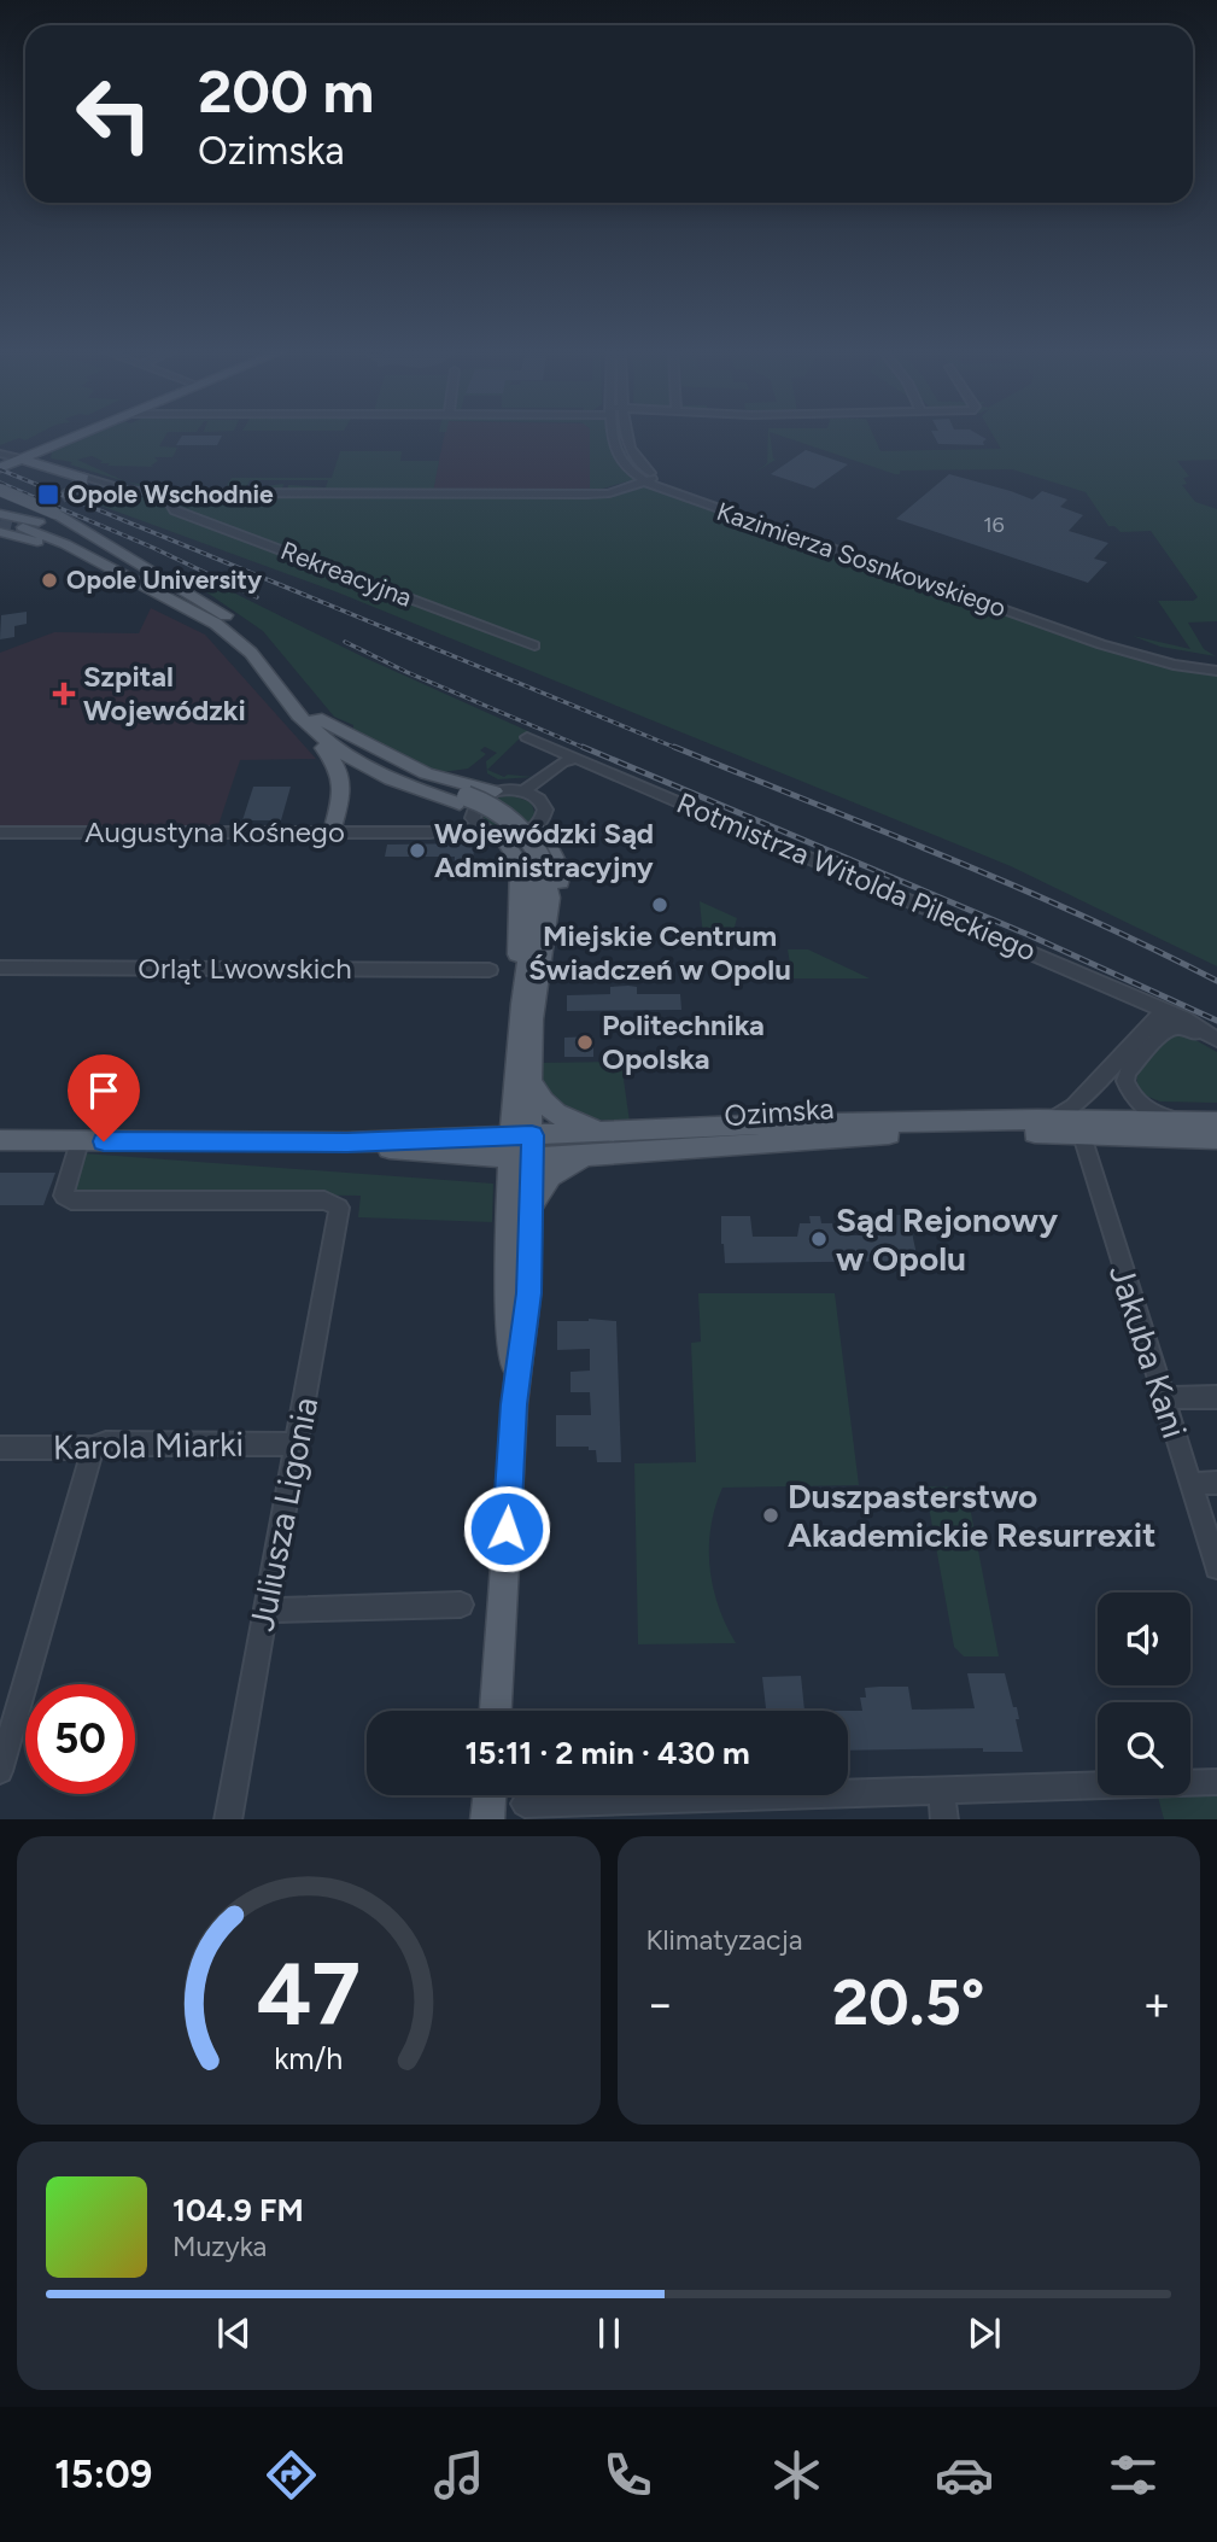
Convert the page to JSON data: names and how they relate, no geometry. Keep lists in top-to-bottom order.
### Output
{
  "streets": {
    "main road": ["Ozimska"],
    "street": [
      "Kazimierza Sosnkowskiego",
      "Rekreacyjna",
      "Augustyna Kośnego",
      "Rotmistrza Witolda Pileckiego",
      "Orląt Lwowskich",
      "Jakuba Kani",
      "Karola Miarki",
      "Juliusza Ligonia"
    ]
  },
  "crossings": [
    ["Ozimska", "Jakuba Kani"],
    ["Karola Miarki", "Juliusza Ligonia"]
  ],
  "places": {
    "transit": ["Opole Wschodnie"],
    "other": [
      "Opole University",
      "Wojewódzki Sąd Administracyjny",
      "Miejskie Centrum Świadczeń w Opolu",
      "Politechnika Opolska",
      "Sąd Rejonowy w Opolu",
      "Duszpasterstwo Akademickie Resurrexit"
    ],
    "health": ["Szpital Wojewódzki"]
  },
  "house_numbers": ["16"],
  "page": {
    "turn": ["200 m", "Ozimska"],
    "limit": "50",
    "trip": "15:11 · 2 min · 430 m",
    "tile": "Klimatyzacja",
    "heat": ["−", "20.5°", "+"],
    "song": ["104.9 FM", "Muzyka"],
    "tabs": "15:09",
    "gauge": ["47", "km/h"]
  }
}
